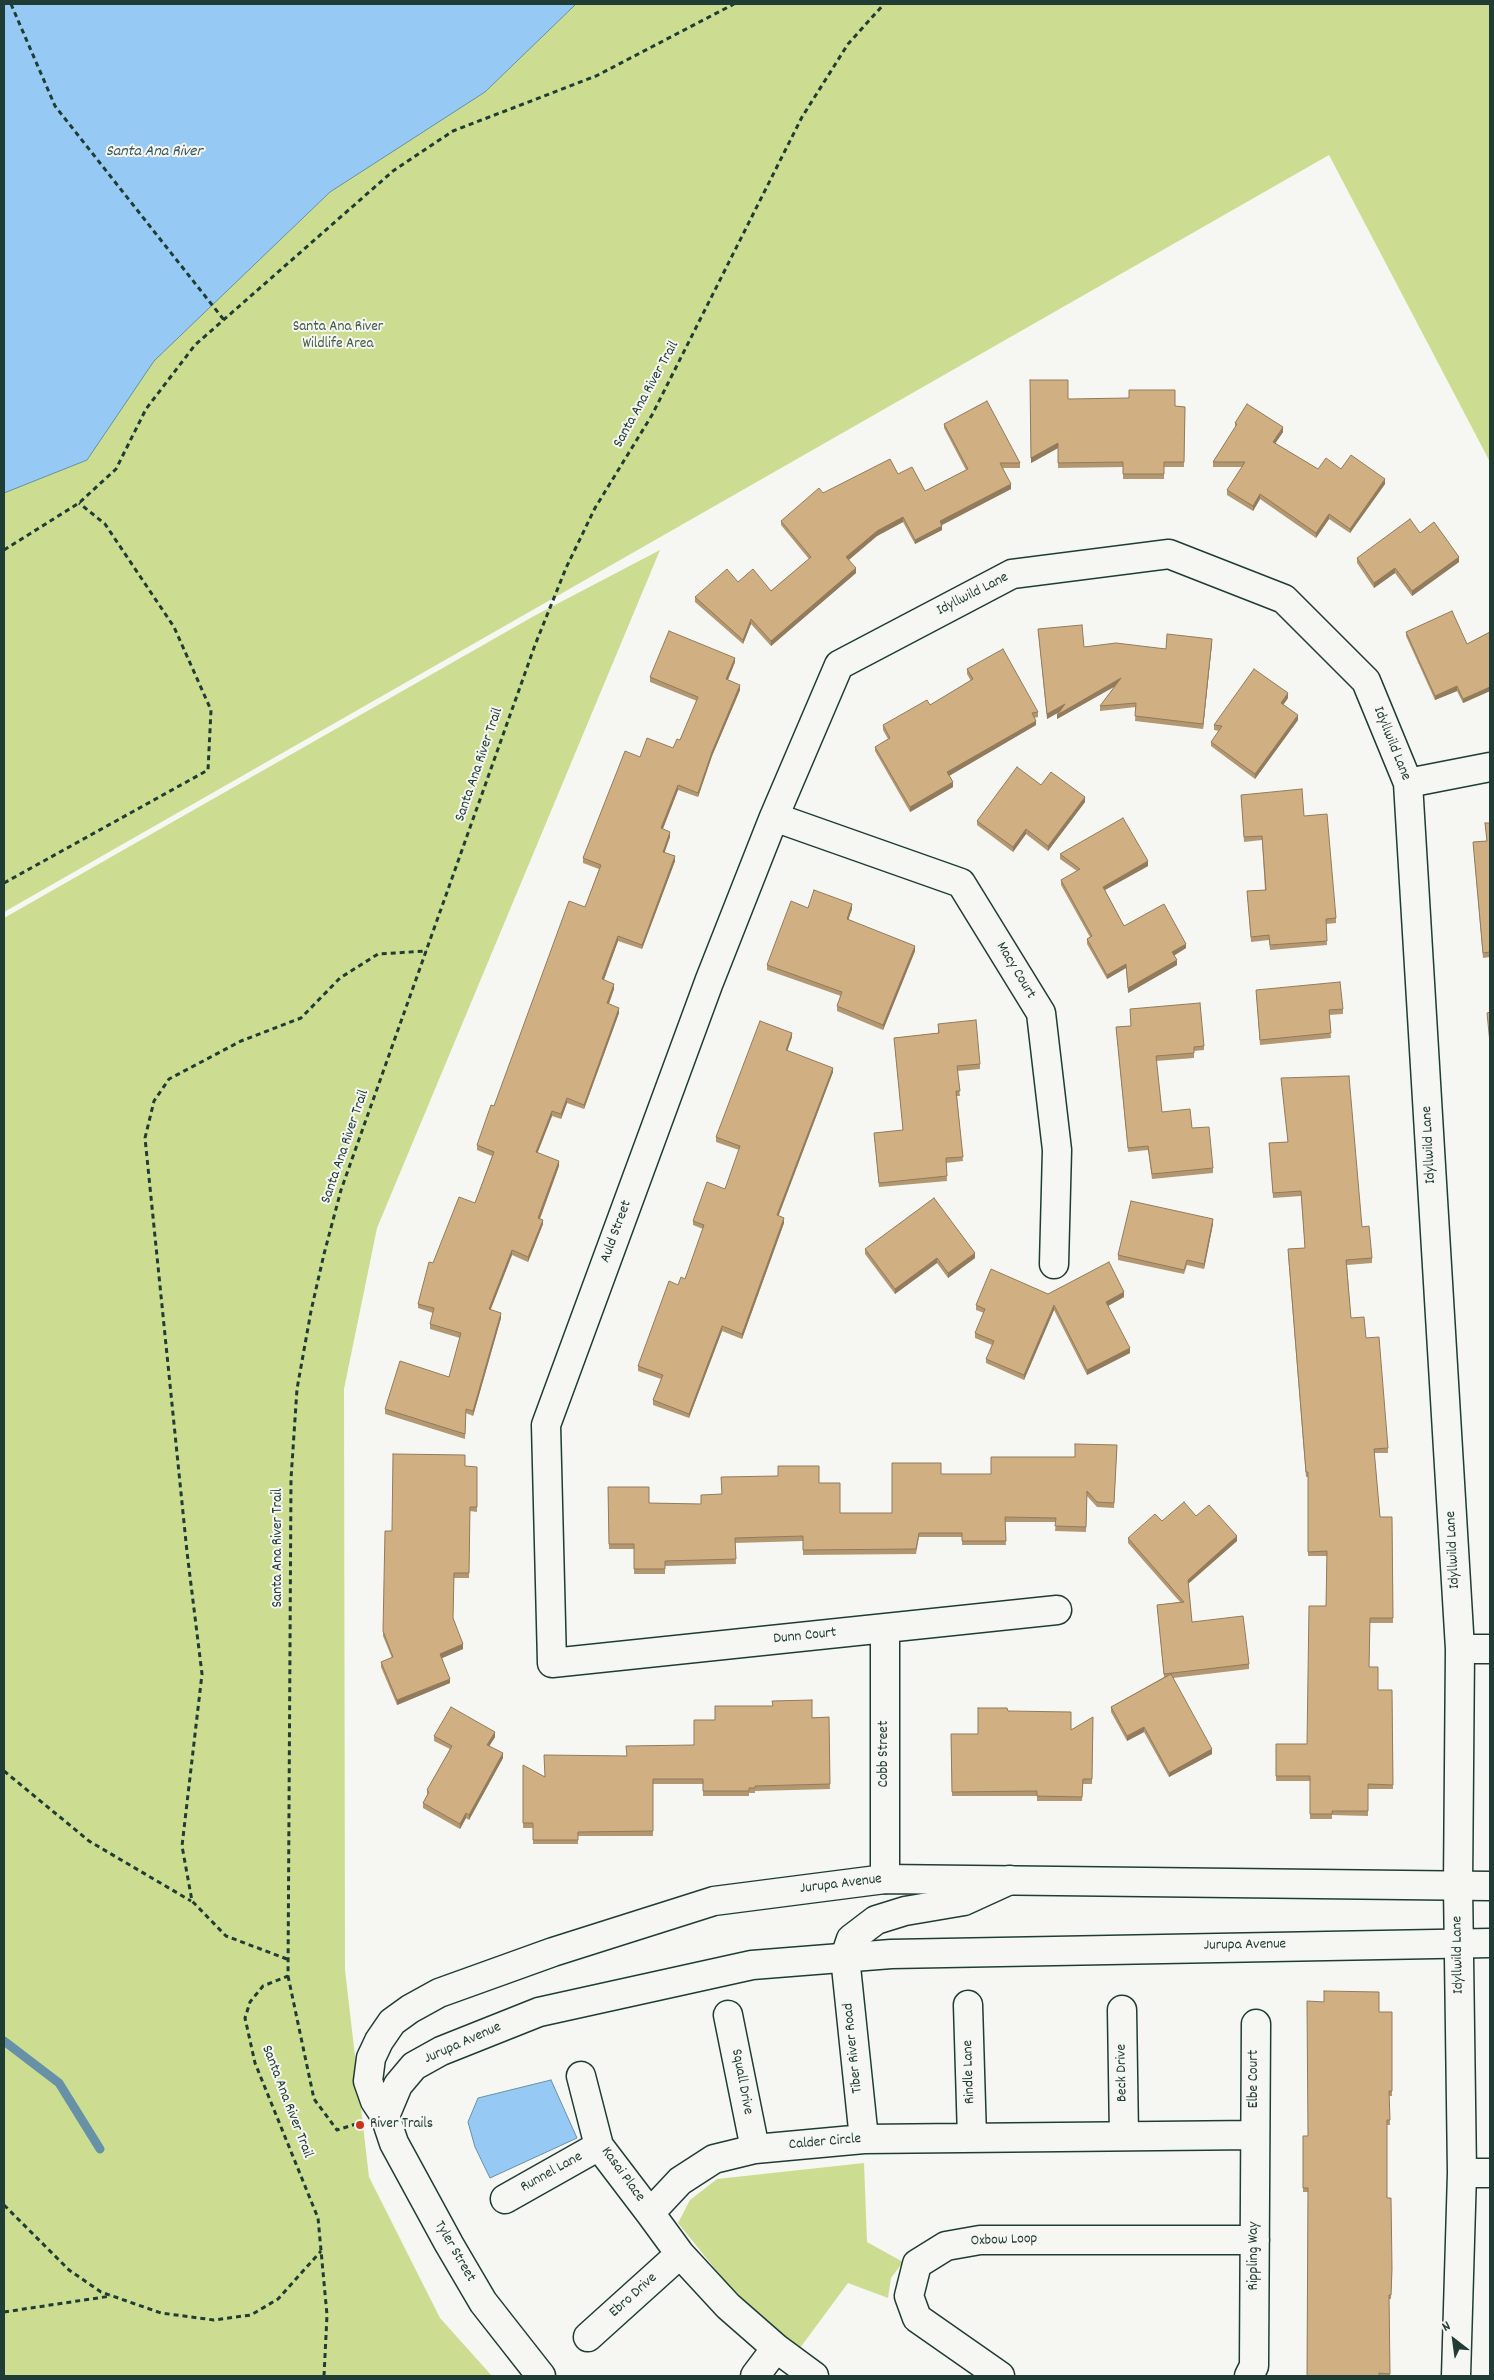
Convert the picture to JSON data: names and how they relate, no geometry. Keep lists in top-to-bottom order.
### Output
{
  "streets": {
    "street": [
      "Idyllwild Lane",
      "Macy Court",
      "Auld Street",
      "Dunn Court",
      "Cobb Street",
      "Jurupa Avenue",
      "Tiber River Road",
      "Rindle Lane",
      "Beck Drive",
      "Elbe Court",
      "Squall Drive",
      "Calder Circle",
      "Runnel Lane",
      "Kasai Place",
      "Oxbow Loop",
      "Tyler Street",
      "Rippling Way",
      "Ebro Drive"
    ],
    "path": ["Santa Ana River Trail"]
  },
  "crossings": [
    ["Idyllwild Lane", "Macy Court"],
    ["Idyllwild Lane", "Auld Street"],
    ["Idyllwild Lane", "Jurupa Avenue"],
    ["Macy Court", "Auld Street"],
    ["Auld Street", "Dunn Court"],
    ["Dunn Court", "Cobb Street"],
    ["Cobb Street", "Jurupa Avenue"],
    ["Jurupa Avenue", "Tiber River Road"],
    ["Jurupa Avenue", "Tyler Street"],
    ["Tiber River Road", "Calder Circle"],
    ["Rindle Lane", "Calder Circle"],
    ["Beck Drive", "Calder Circle"],
    ["Elbe Court", "Calder Circle"],
    ["Elbe Court", "Rippling Way"],
    ["Squall Drive", "Calder Circle"],
    ["Calder Circle", "Kasai Place"],
    ["Calder Circle", "Rippling Way"],
    ["Runnel Lane", "Kasai Place"],
    ["Oxbow Loop", "Rippling Way"]
  ],
  "water": ["Santa Ana River"],
  "parks": ["Santa Ana River Wildlife Area"],
  "places": ["River Trails"],
  "north": "top left"
}
